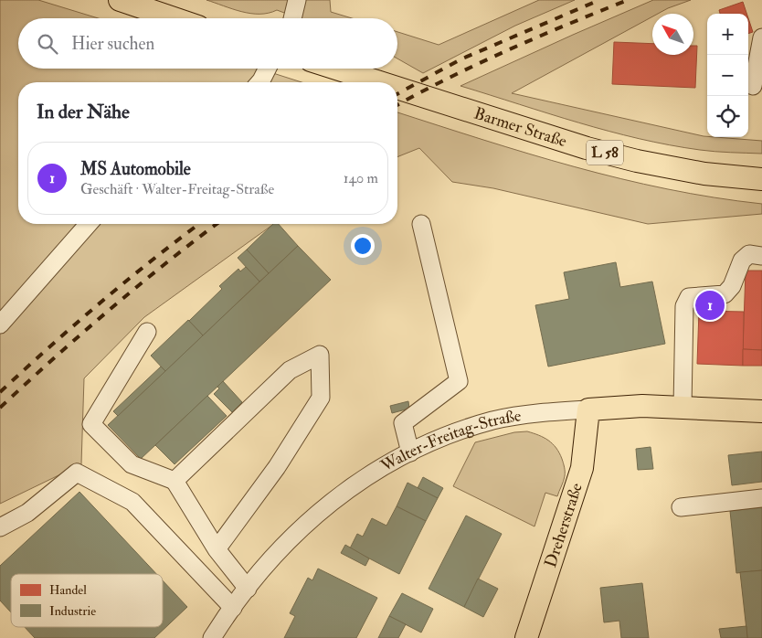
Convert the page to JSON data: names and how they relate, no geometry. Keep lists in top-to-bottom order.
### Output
{
  "streets": {
    "main road": [
      "Barmer Straße",
      "L 58",
      "Walter-Freitag-Straße",
      "Dreherstraße"
    ]
  },
  "crossings": [
    ["Walter-Freitag-Straße", "Dreherstraße"]
  ],
  "legend": ["Handel", "Industrie"],
  "north": "top left",
  "page": {
    "map_buttons": ["+", "−"],
    "search": "Hier suchen",
    "heading": "In der Nähe",
    "list": [
      {
        "mark": "1",
        "name": "MS Automobile",
        "note": "Geschäft · Walter-Freitag-Straße",
        "value": "140 m"
      }
    ],
    "pins": "1"
  }
}
